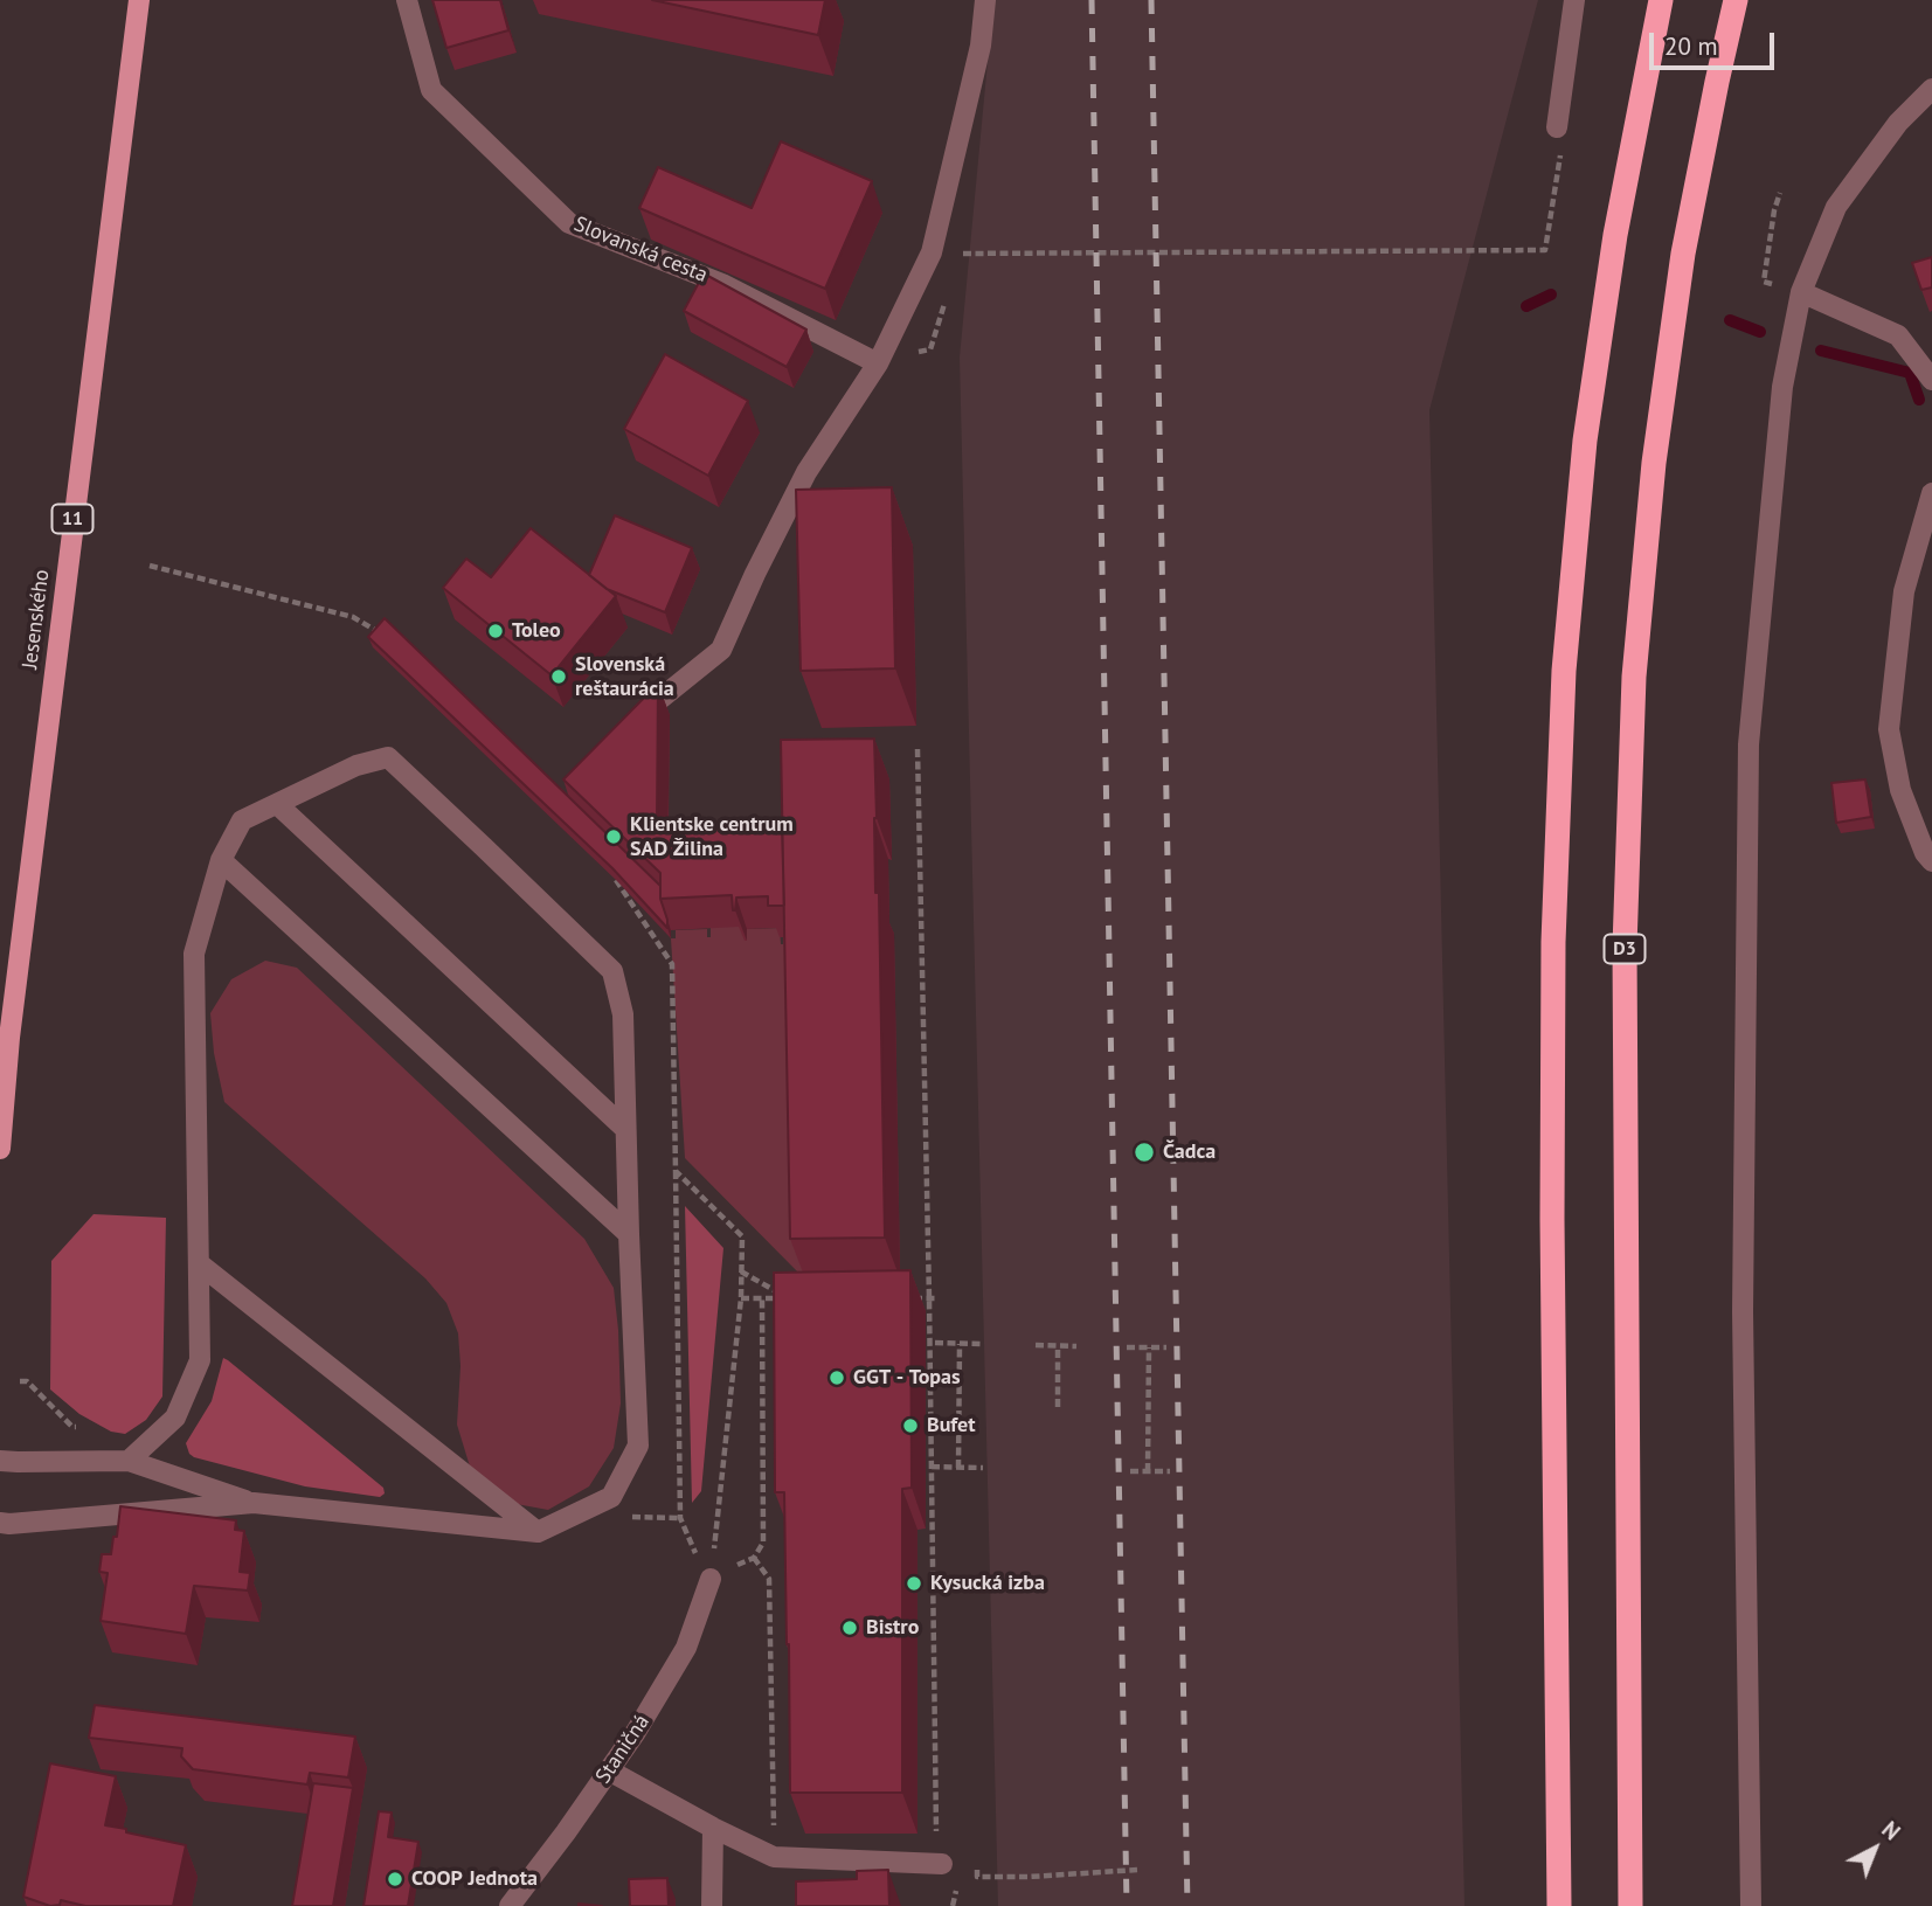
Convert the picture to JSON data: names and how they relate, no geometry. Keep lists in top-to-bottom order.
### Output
{
  "streets": {
    "highway": ["D3"],
    "main road": ["11", "Jesenského"],
    "street": ["Slovanská cesta", "Staničná"]
  },
  "places": [
    "Toleo",
    "Slovenská reštaurácia",
    "Klientske centrum SAD Žilina",
    "Čadca",
    "GGT - Topas",
    "Bufet",
    "Kysucká izba",
    "Bistro",
    "COOP Jednota"
  ],
  "scale_bar": "20 m",
  "north": "top right"
}
